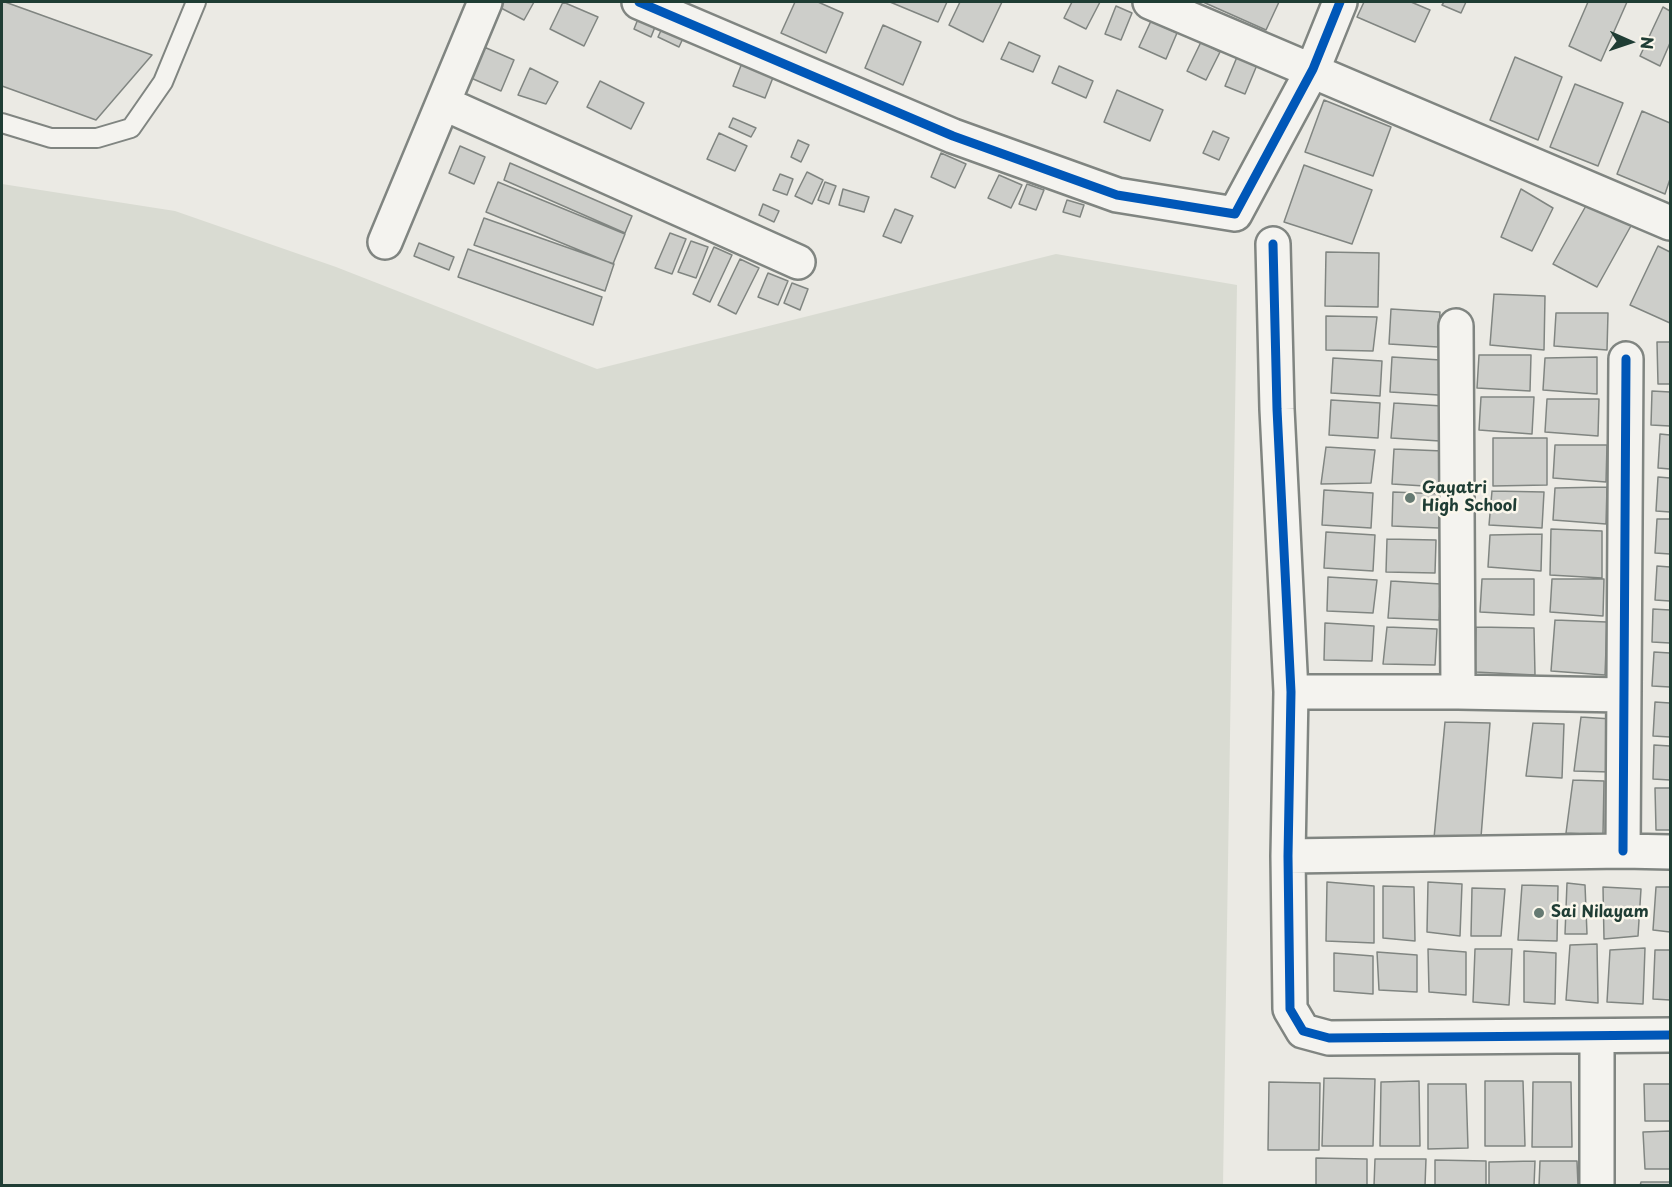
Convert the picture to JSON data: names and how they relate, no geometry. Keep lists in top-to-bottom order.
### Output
{
  "places": ["Gayatri High School", "Sai Nilayam"],
  "north": "right"
}
